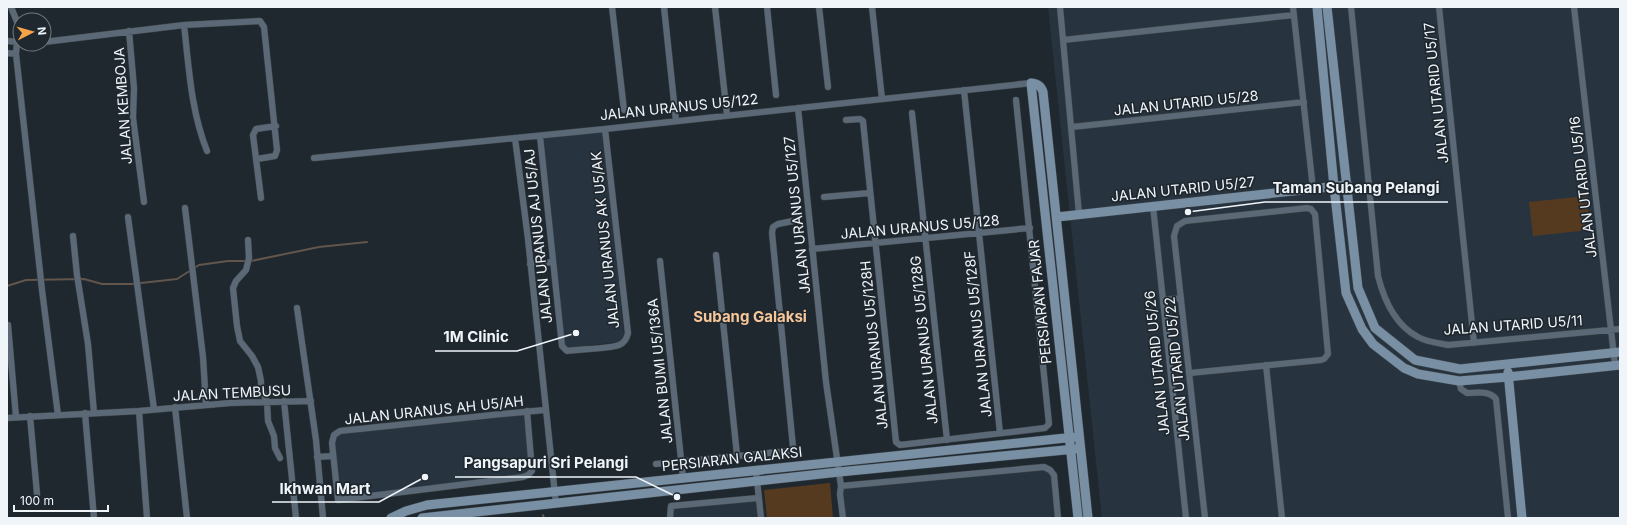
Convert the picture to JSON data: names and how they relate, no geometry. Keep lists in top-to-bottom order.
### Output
{
  "streets": {
    "street": [
      "JALAN UTARID U5/17",
      "JALAN UTARID U5/28",
      "JALAN KEMBOJA",
      "JALAN URANUS U5/122",
      "JALAN UTARID U5/16",
      "JALAN UTARID U5/27",
      "JALAN URANUS U5/127",
      "JALAN URANUS U5/128",
      "JALAN URANUS AJ U5/AJ",
      "JALAN URANUS AK U5/AK",
      "PERSIARAN FAJAR",
      "JALAN UTARID U5/11",
      "JALAN URANUS U5/128F",
      "JALAN URANUS U5/128G",
      "JALAN URANUS U5/128H",
      "JALAN UTARID U5/26",
      "JALAN UTARID U5/22",
      "JALAN BUMI U5/136A",
      "JALAN TEMBUSU",
      "JALAN URANUS AH U5/AH",
      "PERSIARAN GALAKSI"
    ]
  },
  "crossings": [
    ["JALAN UTARID U5/17", "JALAN UTARID U5/11"],
    ["JALAN URANUS U5/122", "JALAN URANUS U5/127"],
    ["JALAN URANUS U5/122", "JALAN URANUS AJ U5/AJ"],
    ["JALAN URANUS U5/122", "JALAN URANUS AK U5/AK"],
    ["JALAN URANUS U5/122", "PERSIARAN FAJAR"],
    ["JALAN URANUS U5/122", "JALAN URANUS U5/128F"],
    ["JALAN UTARID U5/16", "JALAN UTARID U5/11"],
    ["JALAN UTARID U5/27", "PERSIARAN FAJAR"],
    ["JALAN UTARID U5/27", "JALAN UTARID U5/26"],
    ["JALAN URANUS U5/127", "JALAN URANUS U5/128"],
    ["JALAN URANUS U5/127", "PERSIARAN GALAKSI"],
    ["JALAN URANUS U5/128", "JALAN URANUS U5/128F"],
    ["JALAN URANUS U5/128", "JALAN URANUS U5/128G"],
    ["JALAN URANUS U5/128", "JALAN URANUS U5/128H"],
    ["JALAN URANUS AJ U5/AJ", "JALAN URANUS AK U5/AK"],
    ["PERSIARAN FAJAR", "PERSIARAN GALAKSI"],
    ["JALAN URANUS U5/128G", "JALAN URANUS U5/128H"],
    ["JALAN BUMI U5/136A", "PERSIARAN GALAKSI"]
  ],
  "districts": ["Subang Galaksi"],
  "places": [
    "Taman Subang Pelangi",
    "1M Clinic",
    "Ikhwan Mart",
    "Pangsapuri Sri Pelangi"
  ],
  "scale_bar": "100 m",
  "north": "right"
}
